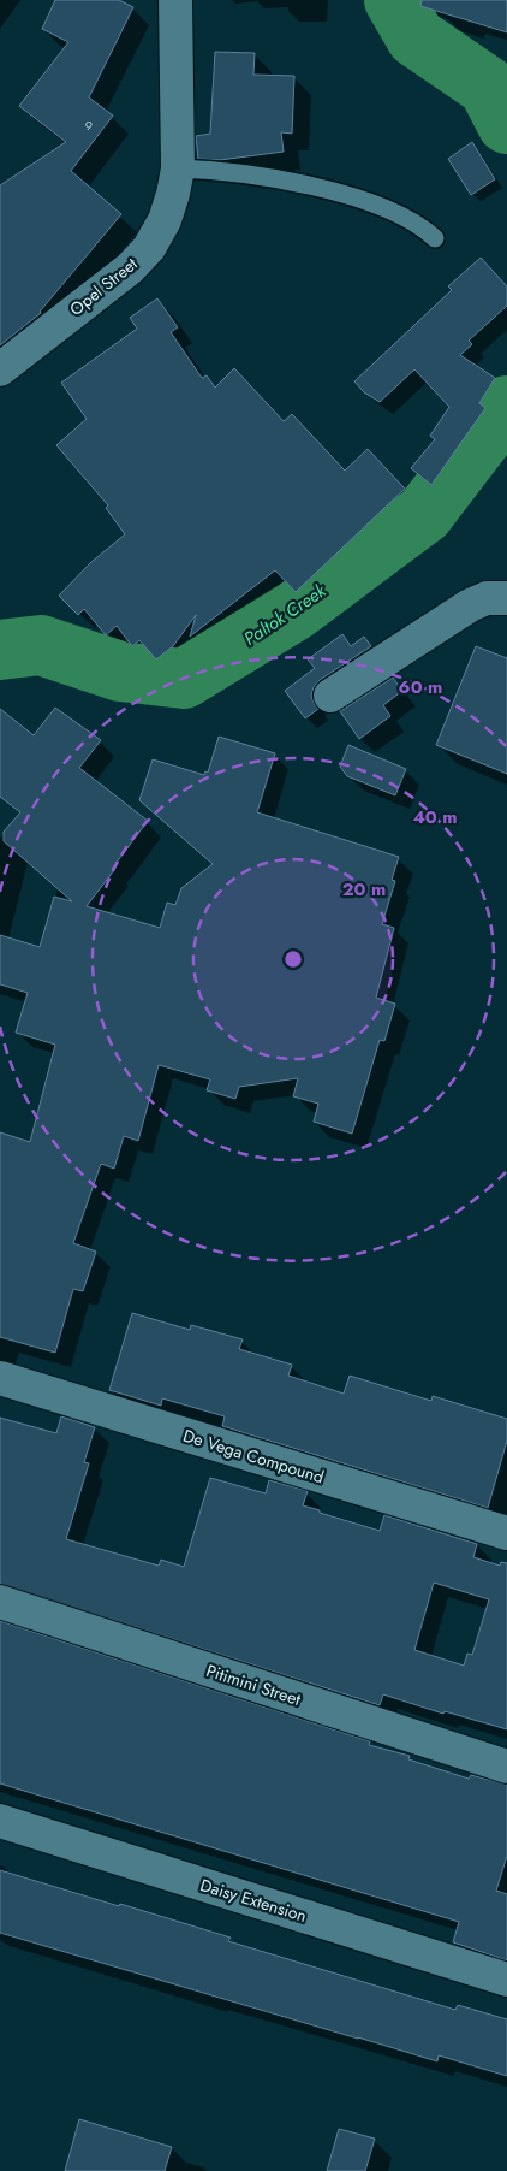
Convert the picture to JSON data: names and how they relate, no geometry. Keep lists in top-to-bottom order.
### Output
{
  "streets": {
    "street": [
      "Opel Street",
      "De Vega Compound",
      "Pitimini Street",
      "Daisy Extension"
    ]
  },
  "water": ["Paltok Creek"],
  "house_numbers": ["9"],
  "rings": ["60 m", "40 m", "20 m"]
}
